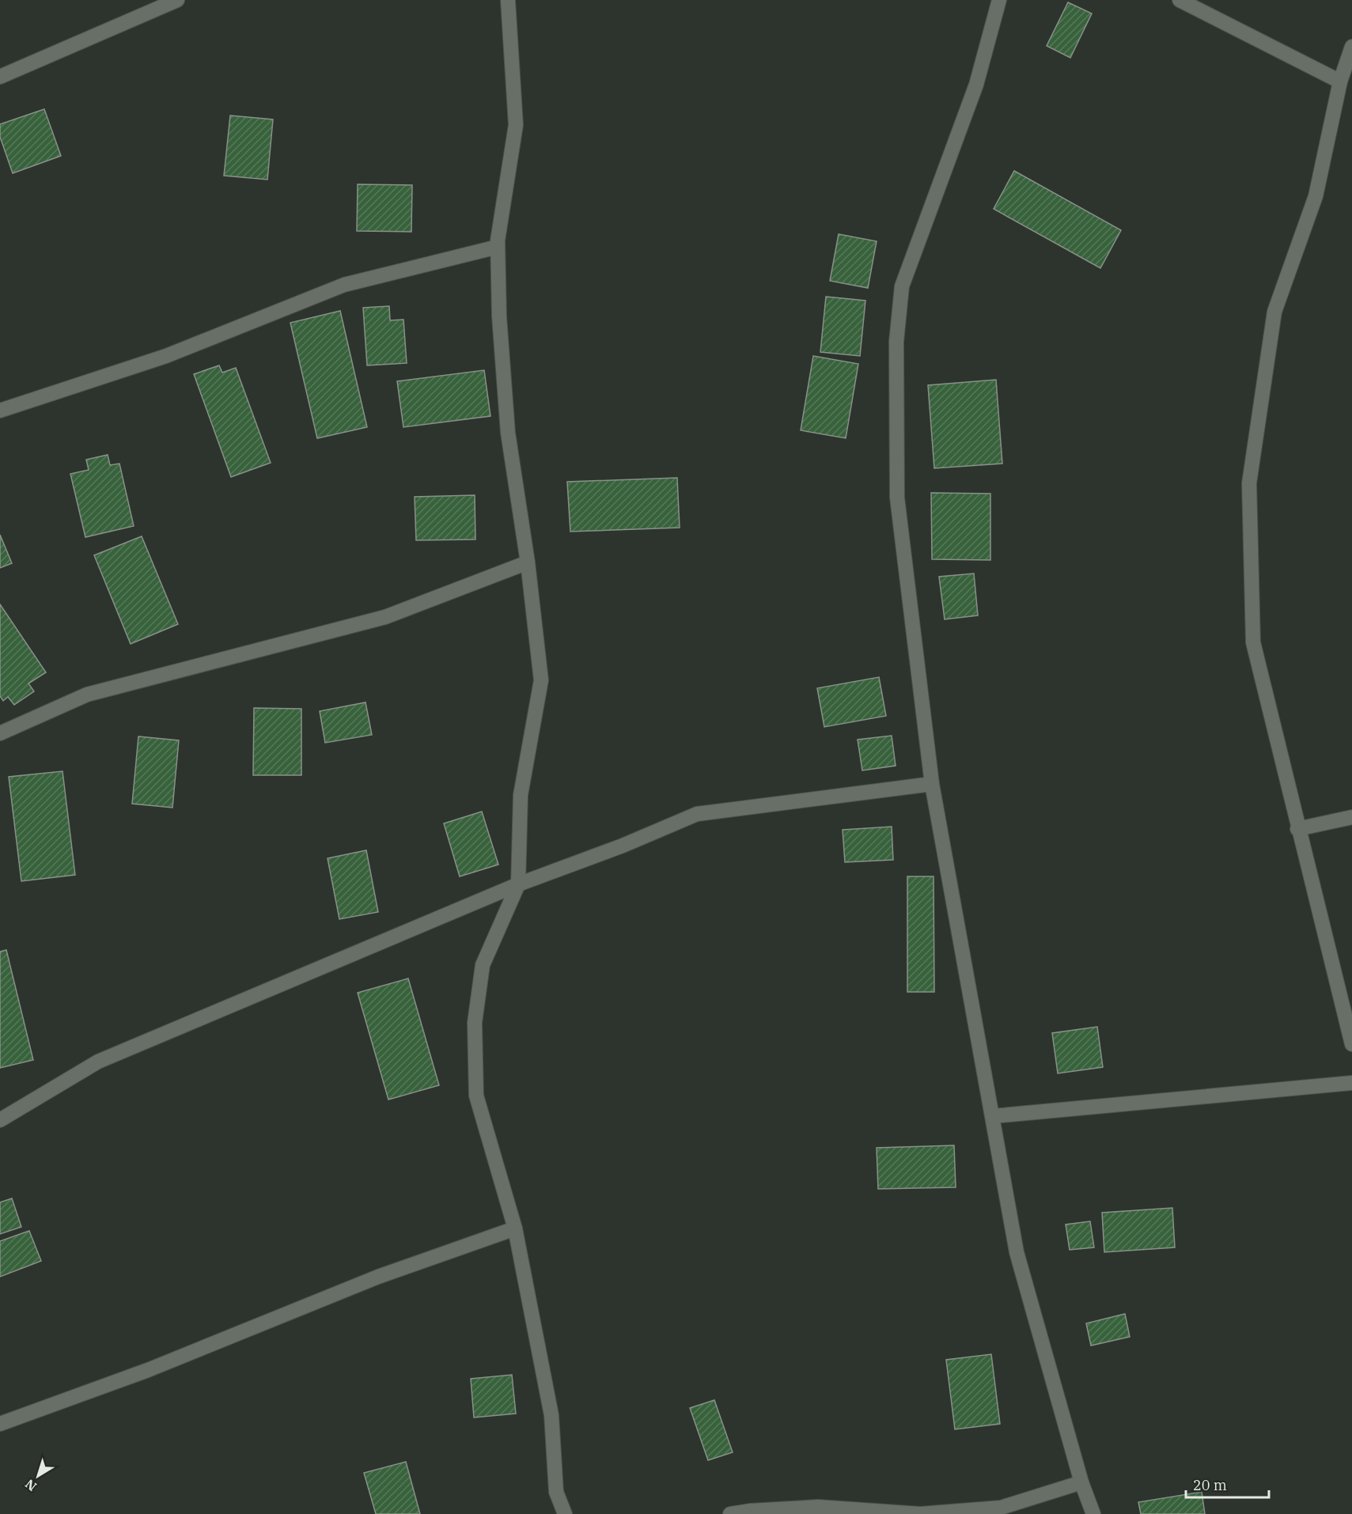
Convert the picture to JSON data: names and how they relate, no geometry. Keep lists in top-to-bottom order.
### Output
{
  "scale_bar": "20 m",
  "north": "bottom left"
}
